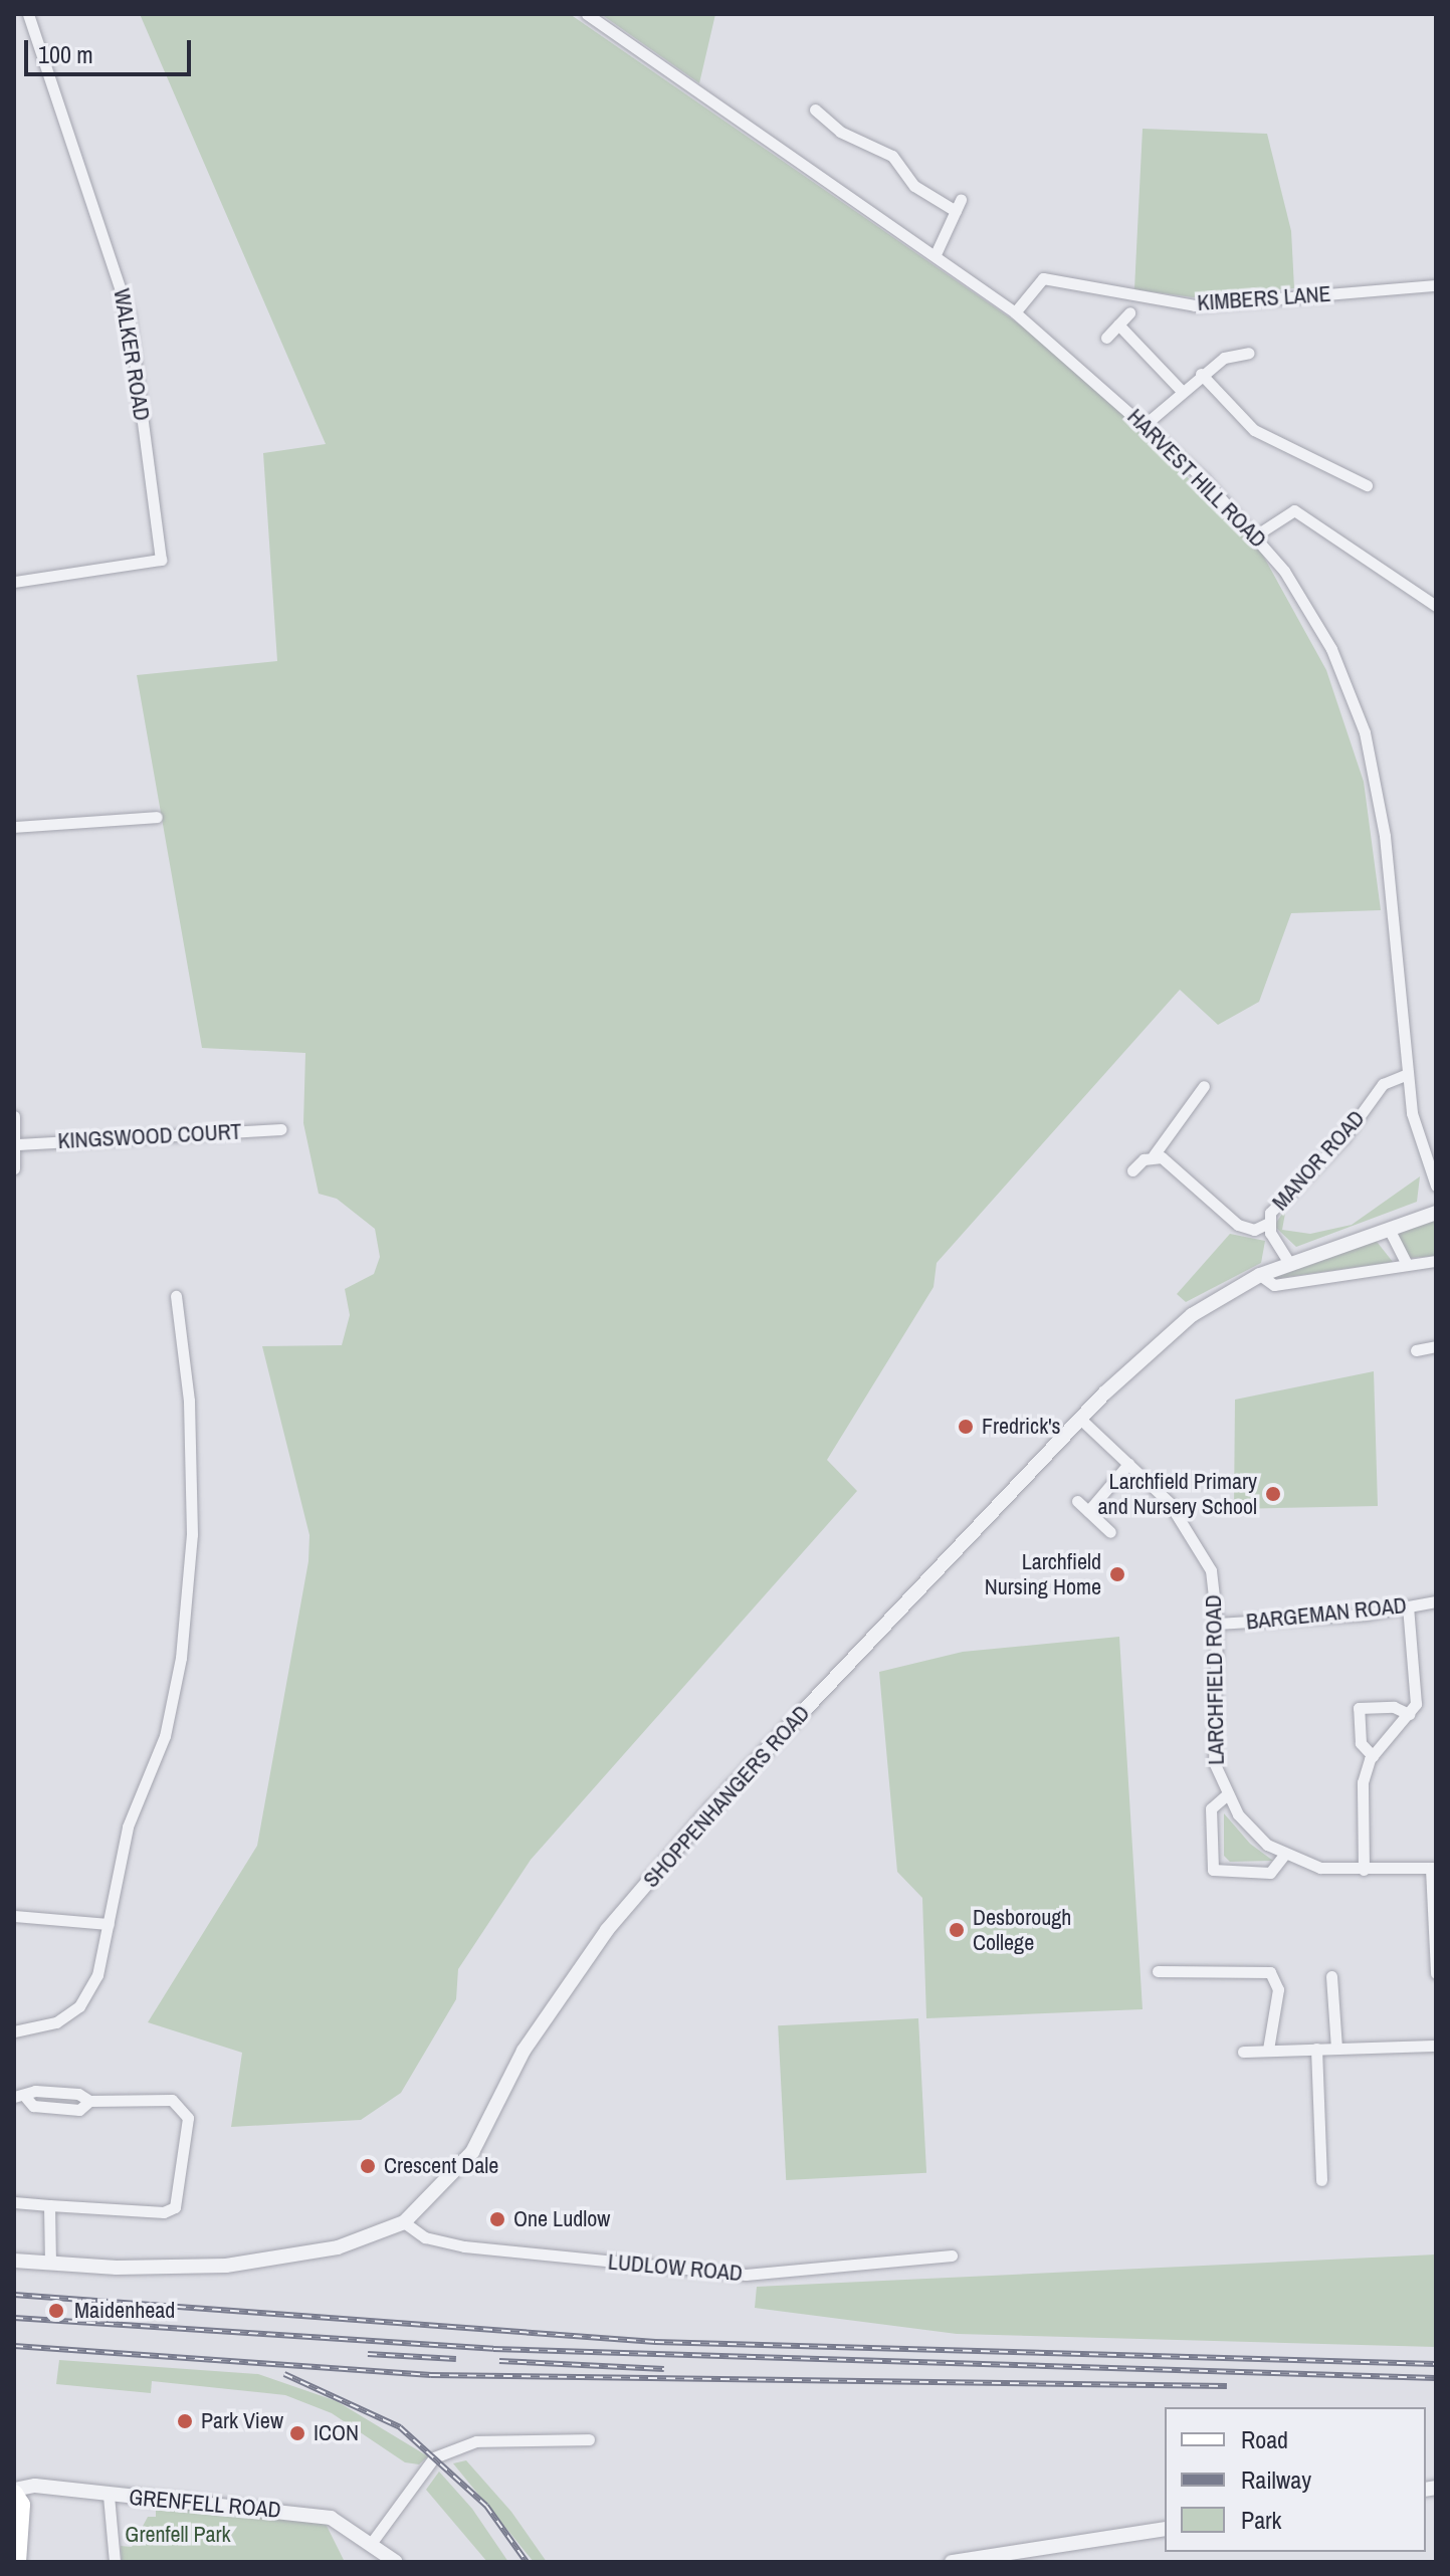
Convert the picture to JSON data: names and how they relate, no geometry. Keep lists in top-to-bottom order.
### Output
{
  "streets": {
    "street": [
      "KIMBERS LANE",
      "WALKER ROAD",
      "HARVEST HILL ROAD",
      "KINGSWOOD COURT",
      "MANOR ROAD",
      "BARGEMAN ROAD",
      "LARCHFIELD ROAD",
      "SHOPPENHANGERS ROAD",
      "LUDLOW ROAD",
      "GRENFELL ROAD"
    ]
  },
  "crossings": [
    ["KIMBERS LANE", "HARVEST HILL ROAD"],
    ["HARVEST HILL ROAD", "MANOR ROAD"],
    ["MANOR ROAD", "SHOPPENHANGERS ROAD"],
    ["BARGEMAN ROAD", "LARCHFIELD ROAD"],
    ["LARCHFIELD ROAD", "SHOPPENHANGERS ROAD"],
    ["SHOPPENHANGERS ROAD", "LUDLOW ROAD"]
  ],
  "parks": ["Grenfell Park"],
  "places": [
    "Fredrick's",
    "Larchfield Primary and Nursery School",
    "Larchfield Nursing Home",
    "Desborough College",
    "Crescent Dale",
    "One Ludlow",
    "Maidenhead",
    "Park View",
    "ICON"
  ],
  "legend": ["Road", "Railway", "Park"],
  "scale_bar": "100 m"
}
